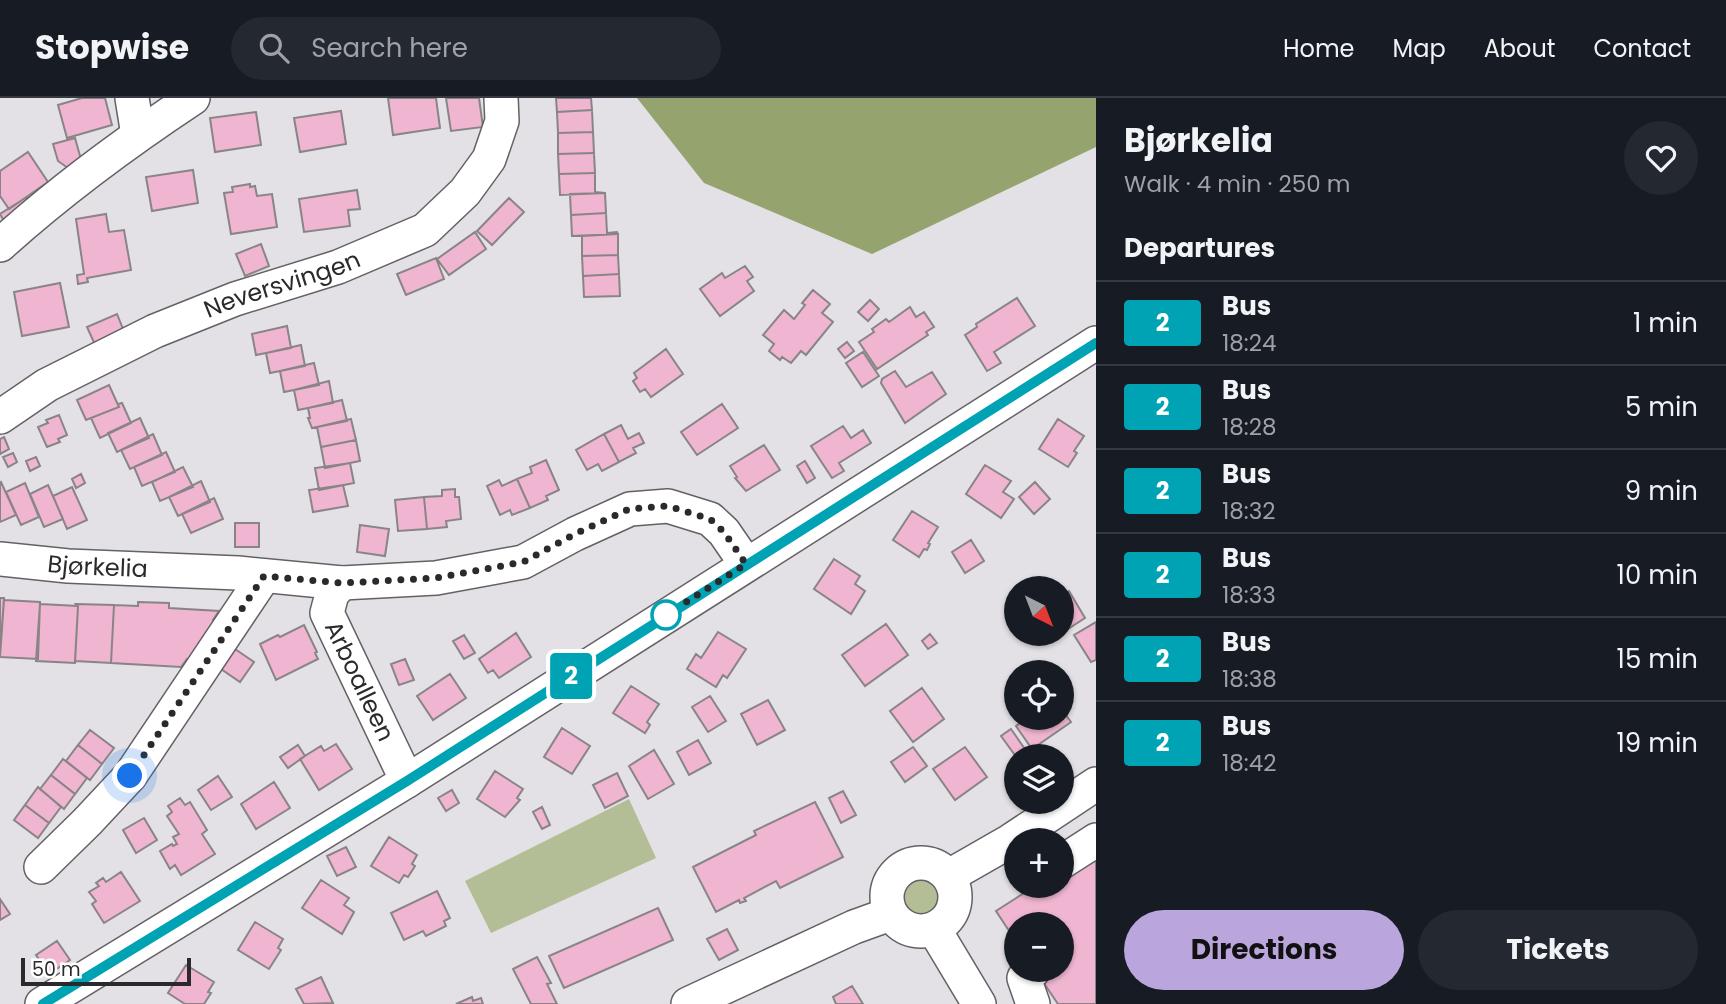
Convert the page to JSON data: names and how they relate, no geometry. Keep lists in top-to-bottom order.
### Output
{
  "streets": {
    "street": ["Neversvingen", "Bjørkelia", "Arboalleen"]
  },
  "crossings": [
    ["Bjørkelia", "Arboalleen"]
  ],
  "lines": ["bus line 2"],
  "scale_bar": "50 m",
  "north": "bottom right",
  "page": {
    "header": "Stopwise",
    "search": "Search here",
    "nav": [
      "Home",
      "Map",
      "About",
      "Contact"
    ],
    "on_map": "2",
    "heading": [
      ["Bjørkelia", "Walk · 4 min · 250 m"],
      "Departures"
    ],
    "list": [
      {
        "mark": "2",
        "name": "Bus",
        "note": "18:24",
        "value": "1 min"
      },
      {
        "mark": "2",
        "name": "Bus",
        "note": "18:28",
        "value": "5 min"
      },
      {
        "mark": "2",
        "name": "Bus",
        "note": "18:32",
        "value": "9 min"
      },
      {
        "mark": "2",
        "name": "Bus",
        "note": "18:33",
        "value": "10 min"
      },
      {
        "mark": "2",
        "name": "Bus",
        "note": "18:38",
        "value": "15 min"
      },
      {
        "mark": "2",
        "name": "Bus",
        "note": "18:42",
        "value": "19 min"
      }
    ],
    "map_buttons": ["+", "−"],
    "buttons": ["Directions", "Tickets"],
    "scale": "50 m"
  }
}
